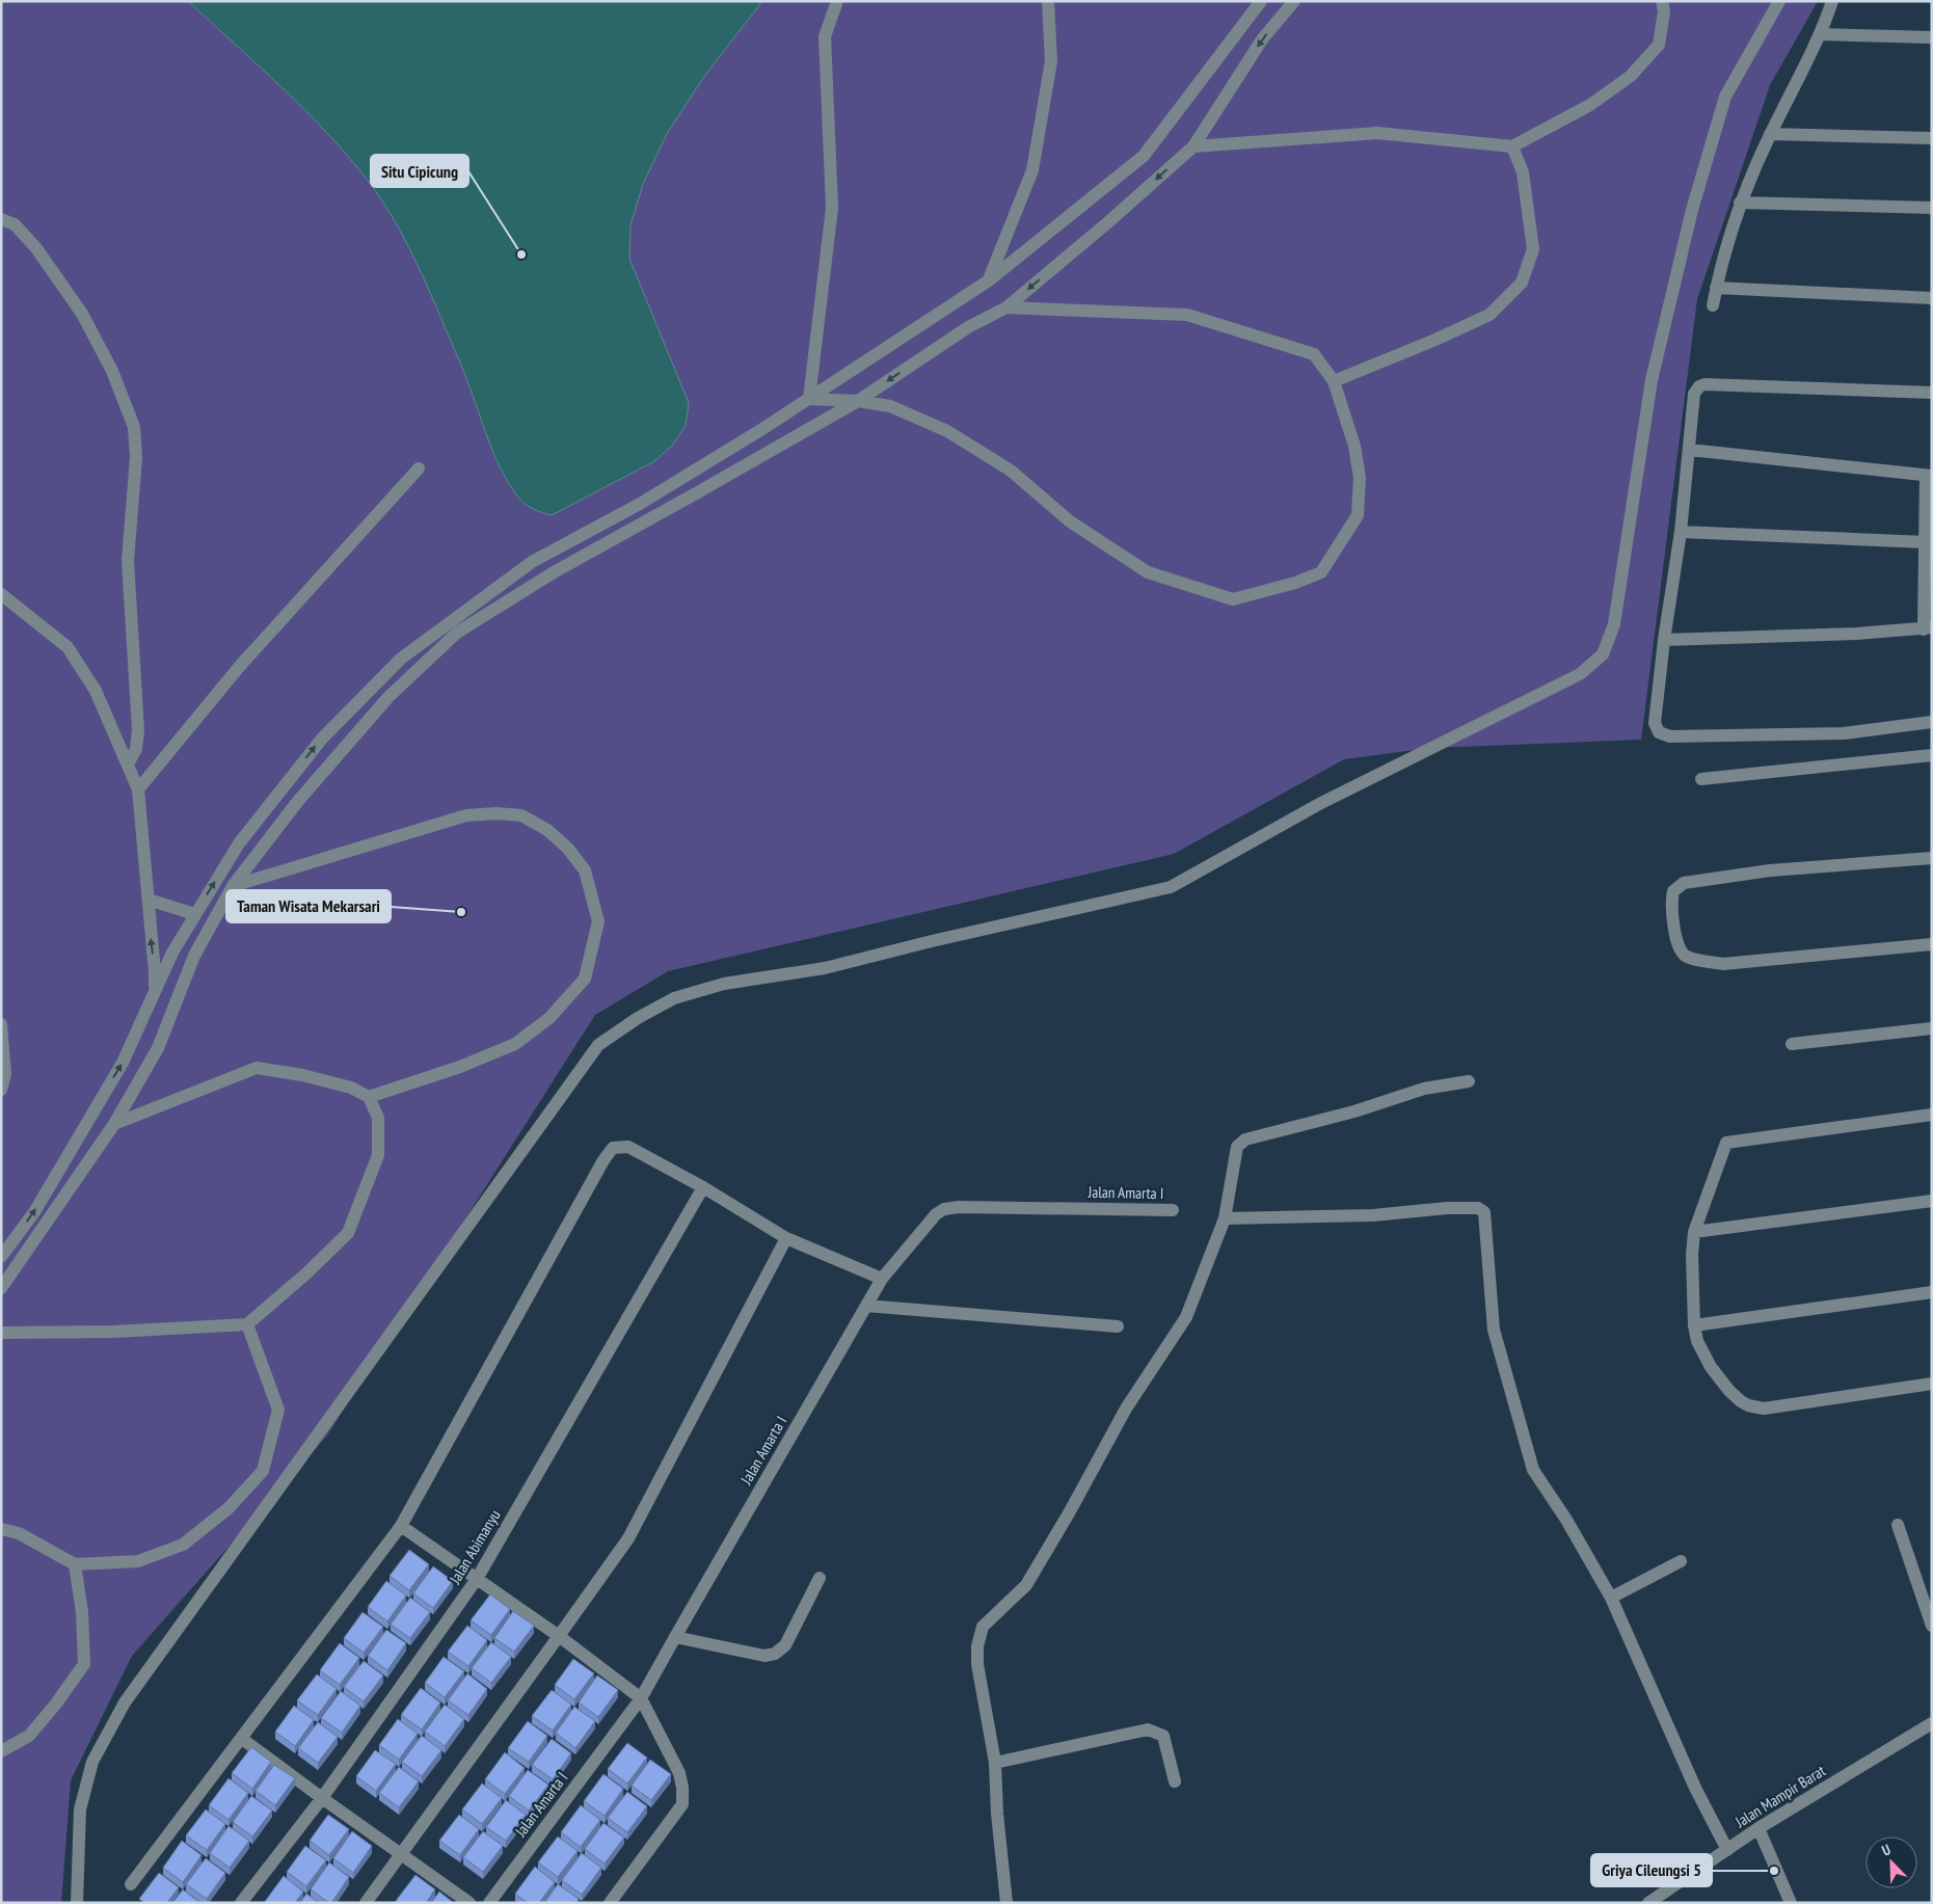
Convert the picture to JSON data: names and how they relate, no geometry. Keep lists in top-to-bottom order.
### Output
{
  "streets": {
    "street": ["Jalan Amarta I", "Jalan Abimanyu", "Jalan Mampir Barat"]
  },
  "places": ["Situ Cipicung", "Taman Wisata Mekarsari", "Griya Cileungsi 5"],
  "north": "top left"
}
